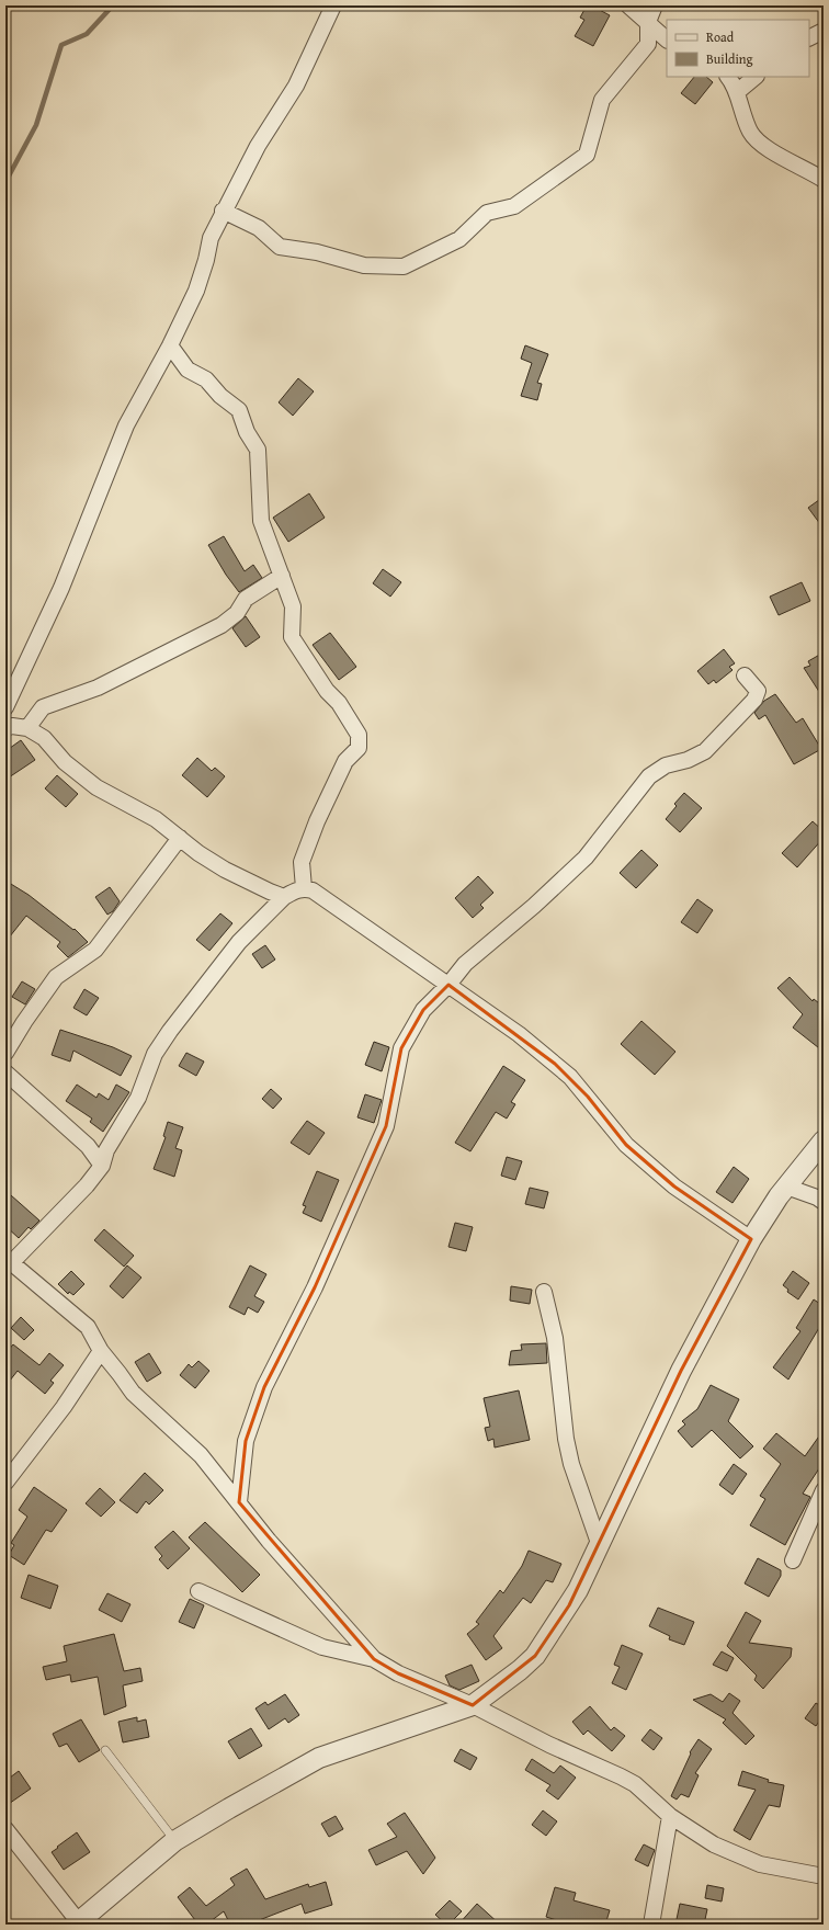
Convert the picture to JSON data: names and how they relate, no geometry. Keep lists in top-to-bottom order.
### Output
{
  "legend": ["Road", "Building"]
}
